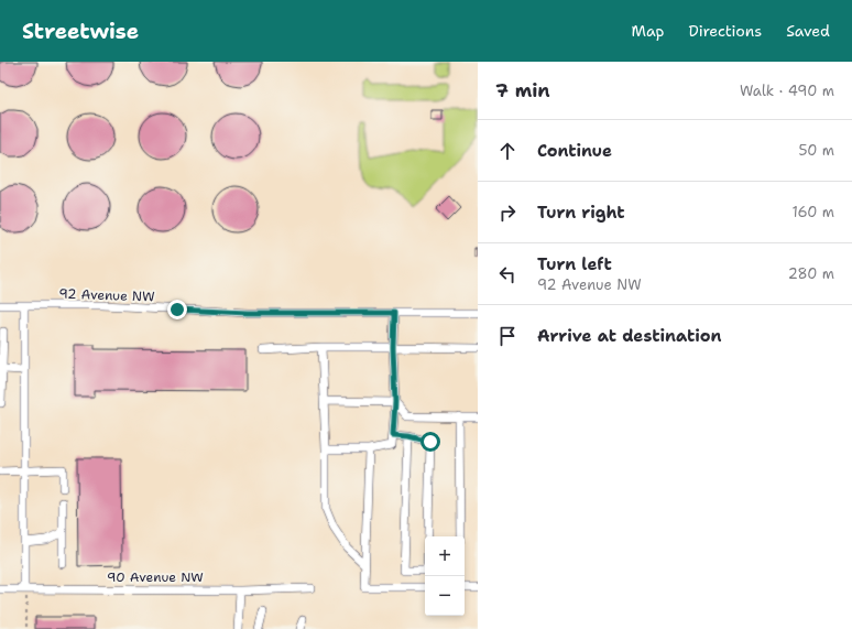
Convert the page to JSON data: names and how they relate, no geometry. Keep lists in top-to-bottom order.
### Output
{
  "streets": {
    "street": ["92 Avenue NW", "90 Avenue NW"]
  },
  "page": {
    "header": "Streetwise",
    "nav": ["Map", "Directions", "Saved"],
    "heading": ["7 min", "Walk · 490 m"],
    "list": [
      ["Continue", "50 m"],
      ["Turn right", "160 m"],
      ["Turn left", "92 Avenue NW", "280 m"],
      "Arrive at destination"
    ],
    "map_buttons": ["+", "−"]
  }
}
